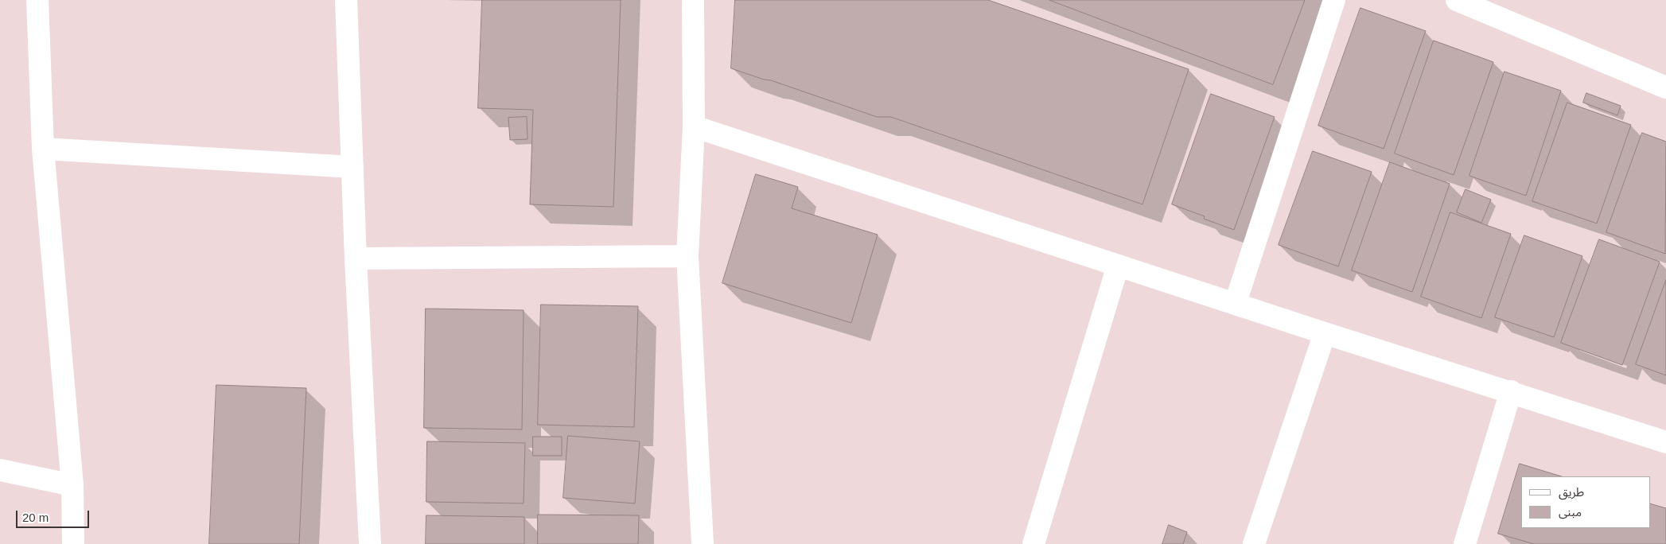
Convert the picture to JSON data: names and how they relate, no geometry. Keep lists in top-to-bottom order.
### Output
{
  "legend": ["طريق", "مبنى"],
  "scale_bar": "20 m"
}
